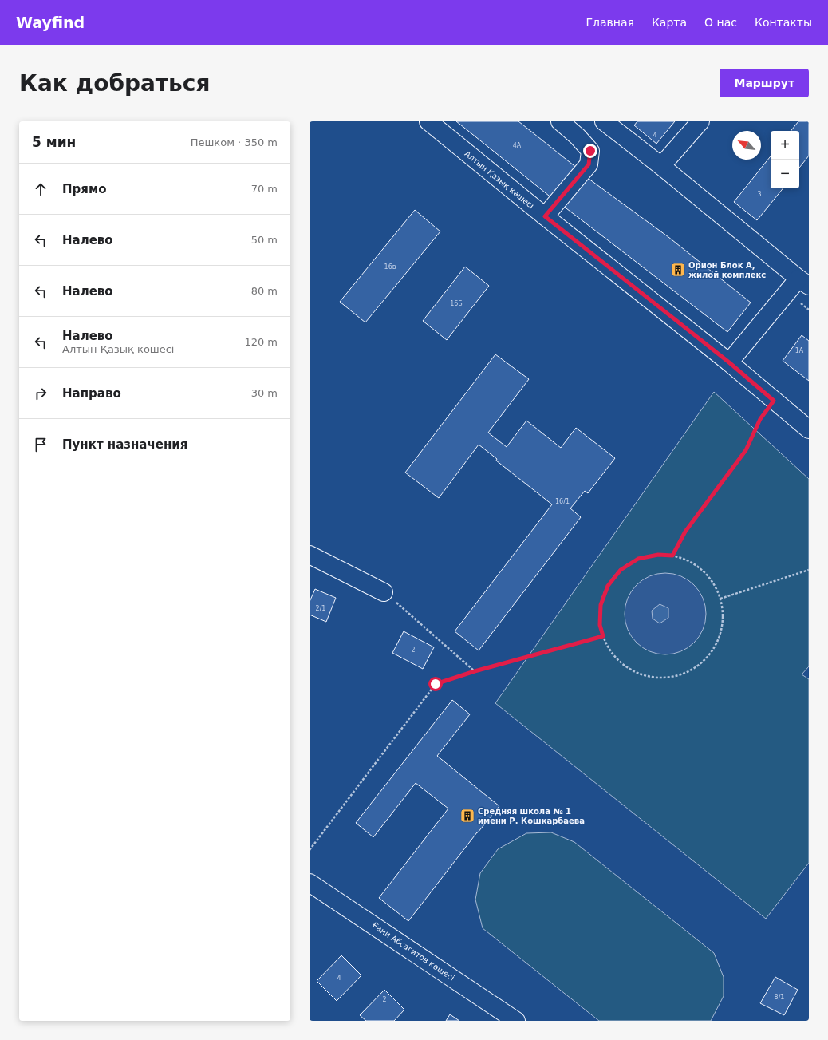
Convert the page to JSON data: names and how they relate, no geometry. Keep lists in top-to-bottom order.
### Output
{
  "streets": {
    "street": ["Алтын Қазық көшесі", "Ғани Абсагитов көшесі"]
  },
  "places": {
    "building": ["Орион Блок А, жилой комплекс", "Средняя школа № 1 имени Р. Кошкарбаева"]
  },
  "house_numbers": [
    "4",
    "4А",
    "3",
    "16в",
    "16Б",
    "1А",
    "16/1",
    "2/1",
    "2",
    "4",
    "8/1",
    "2"
  ],
  "north": "top left",
  "page": {
    "header": "Wayfind",
    "nav": [
      "Главная",
      "Карта",
      "О нас",
      "Контакты"
    ],
    "buttons": "Маршрут",
    "title": "Как добраться",
    "heading": ["5 мин", "Пешком · 350 m"],
    "map_buttons": ["+", "−"],
    "list": [
      ["Прямо", "70 m"],
      ["Налево", "50 m"],
      ["Налево", "80 m"],
      ["Налево", "Алтын Қазық көшесі", "120 m"],
      ["Направо", "30 m"],
      "Пункт назначения"
    ]
  }
}
